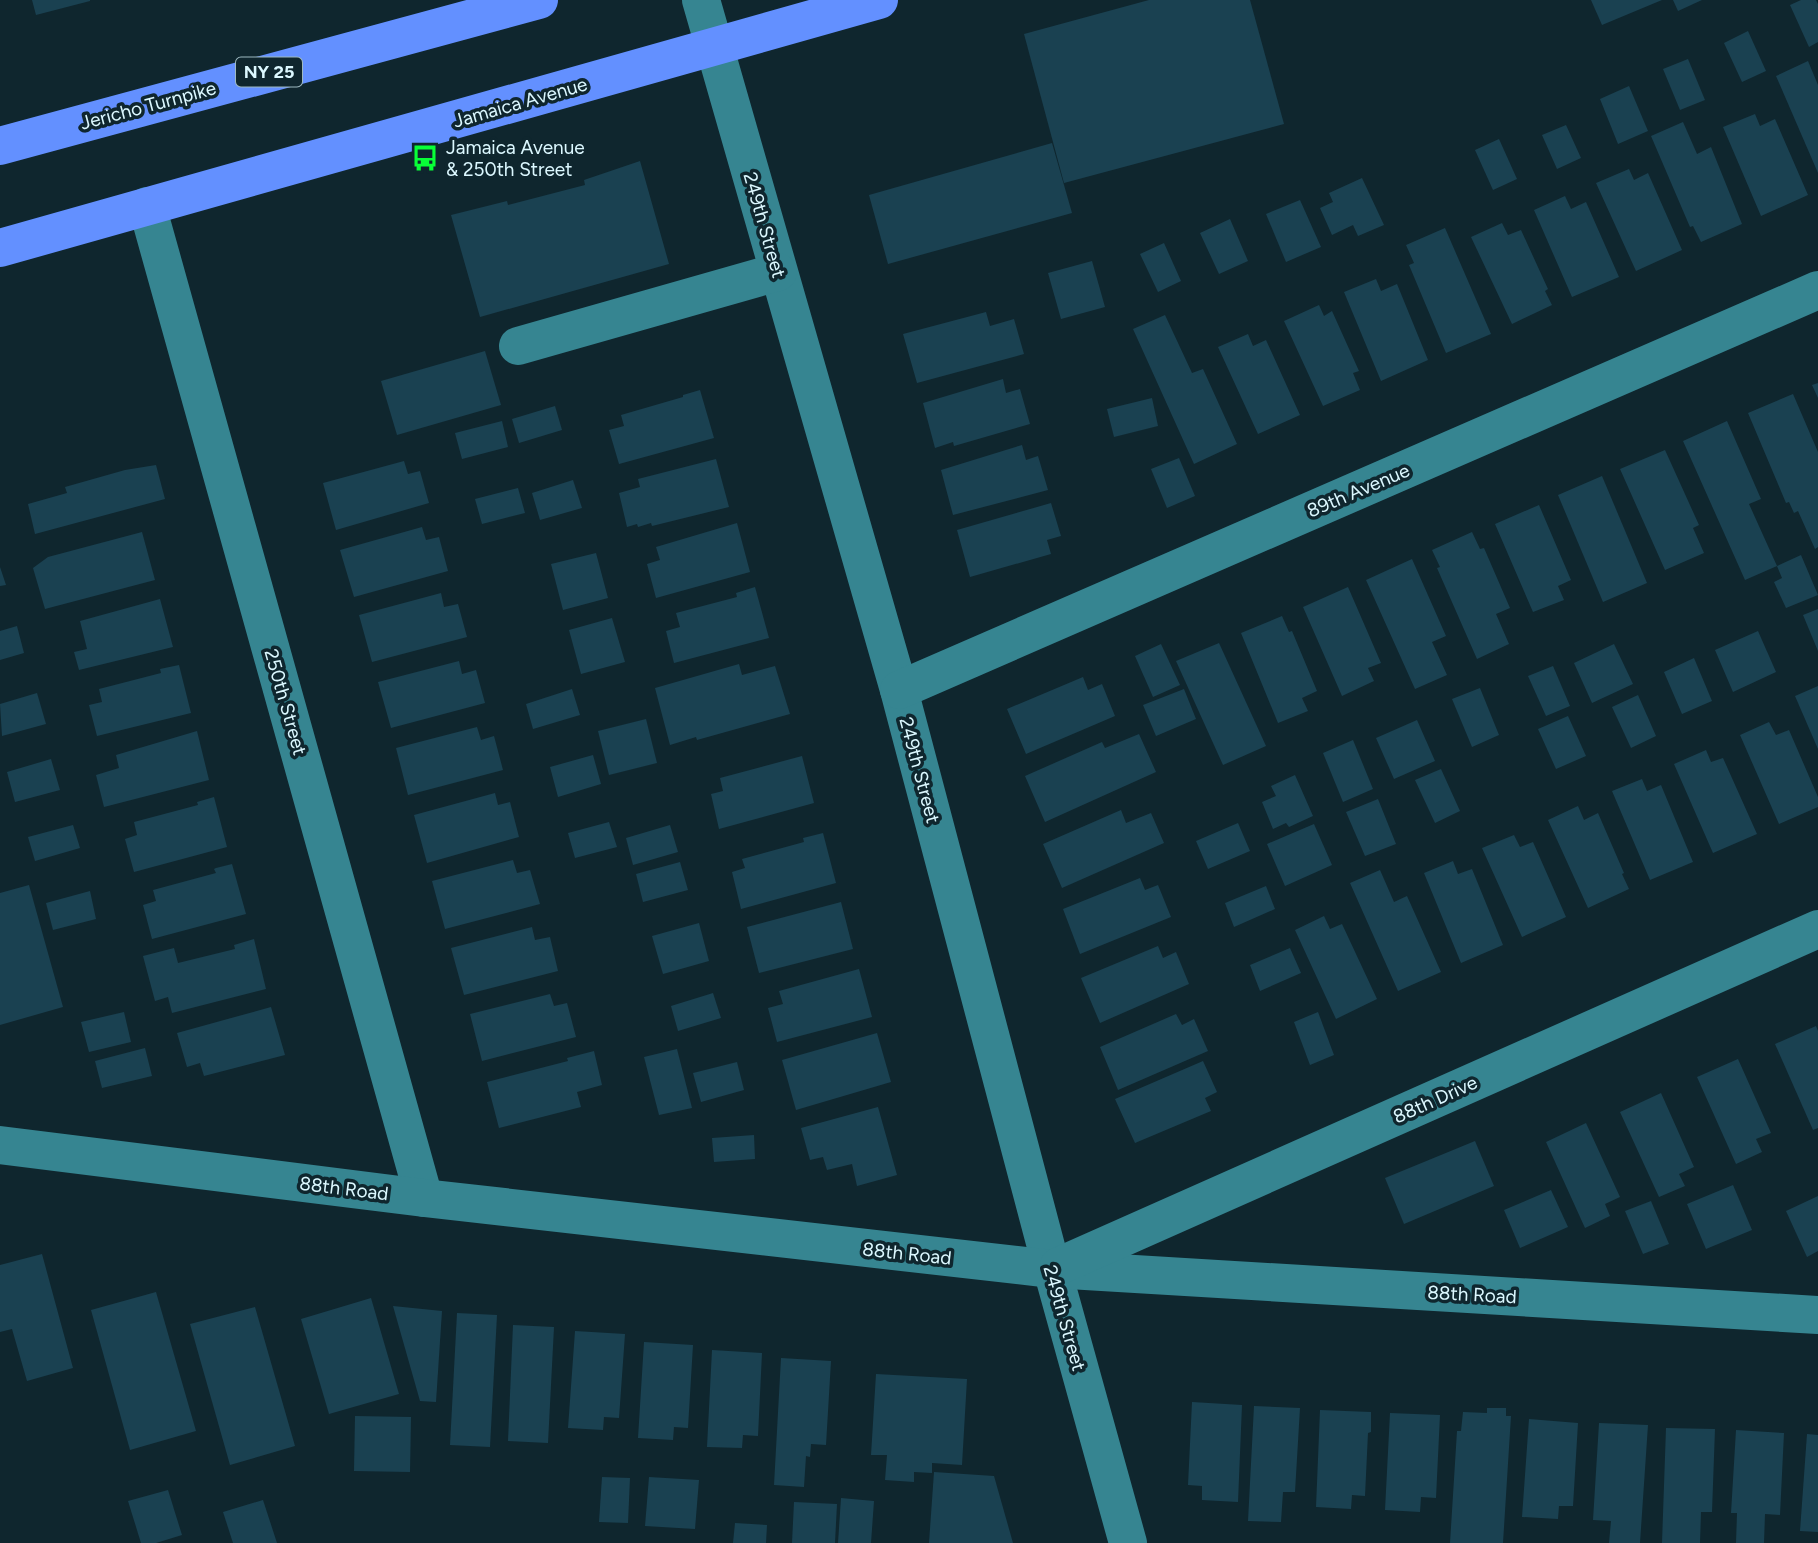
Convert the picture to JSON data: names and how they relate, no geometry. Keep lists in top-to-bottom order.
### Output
{
  "streets": {
    "main road": ["NY 25", "Jamaica Avenue", "Jericho Turnpike"],
    "street": [
      "249th Street",
      "89th Avenue",
      "250th Street",
      "88th Drive",
      "88th Road"
    ]
  },
  "crossings": [
    ["Jamaica Avenue", "249th Street"],
    ["Jamaica Avenue", "250th Street"],
    ["249th Street", "89th Avenue"],
    ["249th Street", "88th Drive"],
    ["249th Street", "88th Road"],
    ["250th Street", "88th Road"],
    ["88th Drive", "88th Road"]
  ],
  "places": {
    "bus stop": ["Jamaica Avenue & 250th Street"]
  }
}
